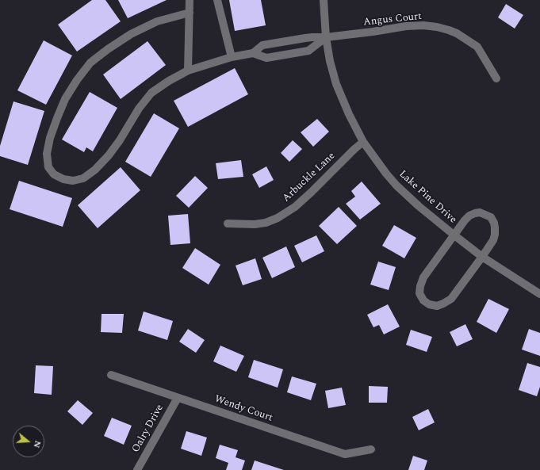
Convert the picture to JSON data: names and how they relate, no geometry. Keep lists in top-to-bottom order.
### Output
{
  "streets": {
    "street": [
      "Angus Court",
      "Arbuckle Lane",
      "Lake Pine Drive",
      "Wendy Court",
      "Oalry Drive"
    ]
  },
  "crossings": [
    ["Angus Court", "Lake Pine Drive"],
    ["Arbuckle Lane", "Lake Pine Drive"],
    ["Wendy Court", "Oalry Drive"]
  ],
  "north": "right"
}
